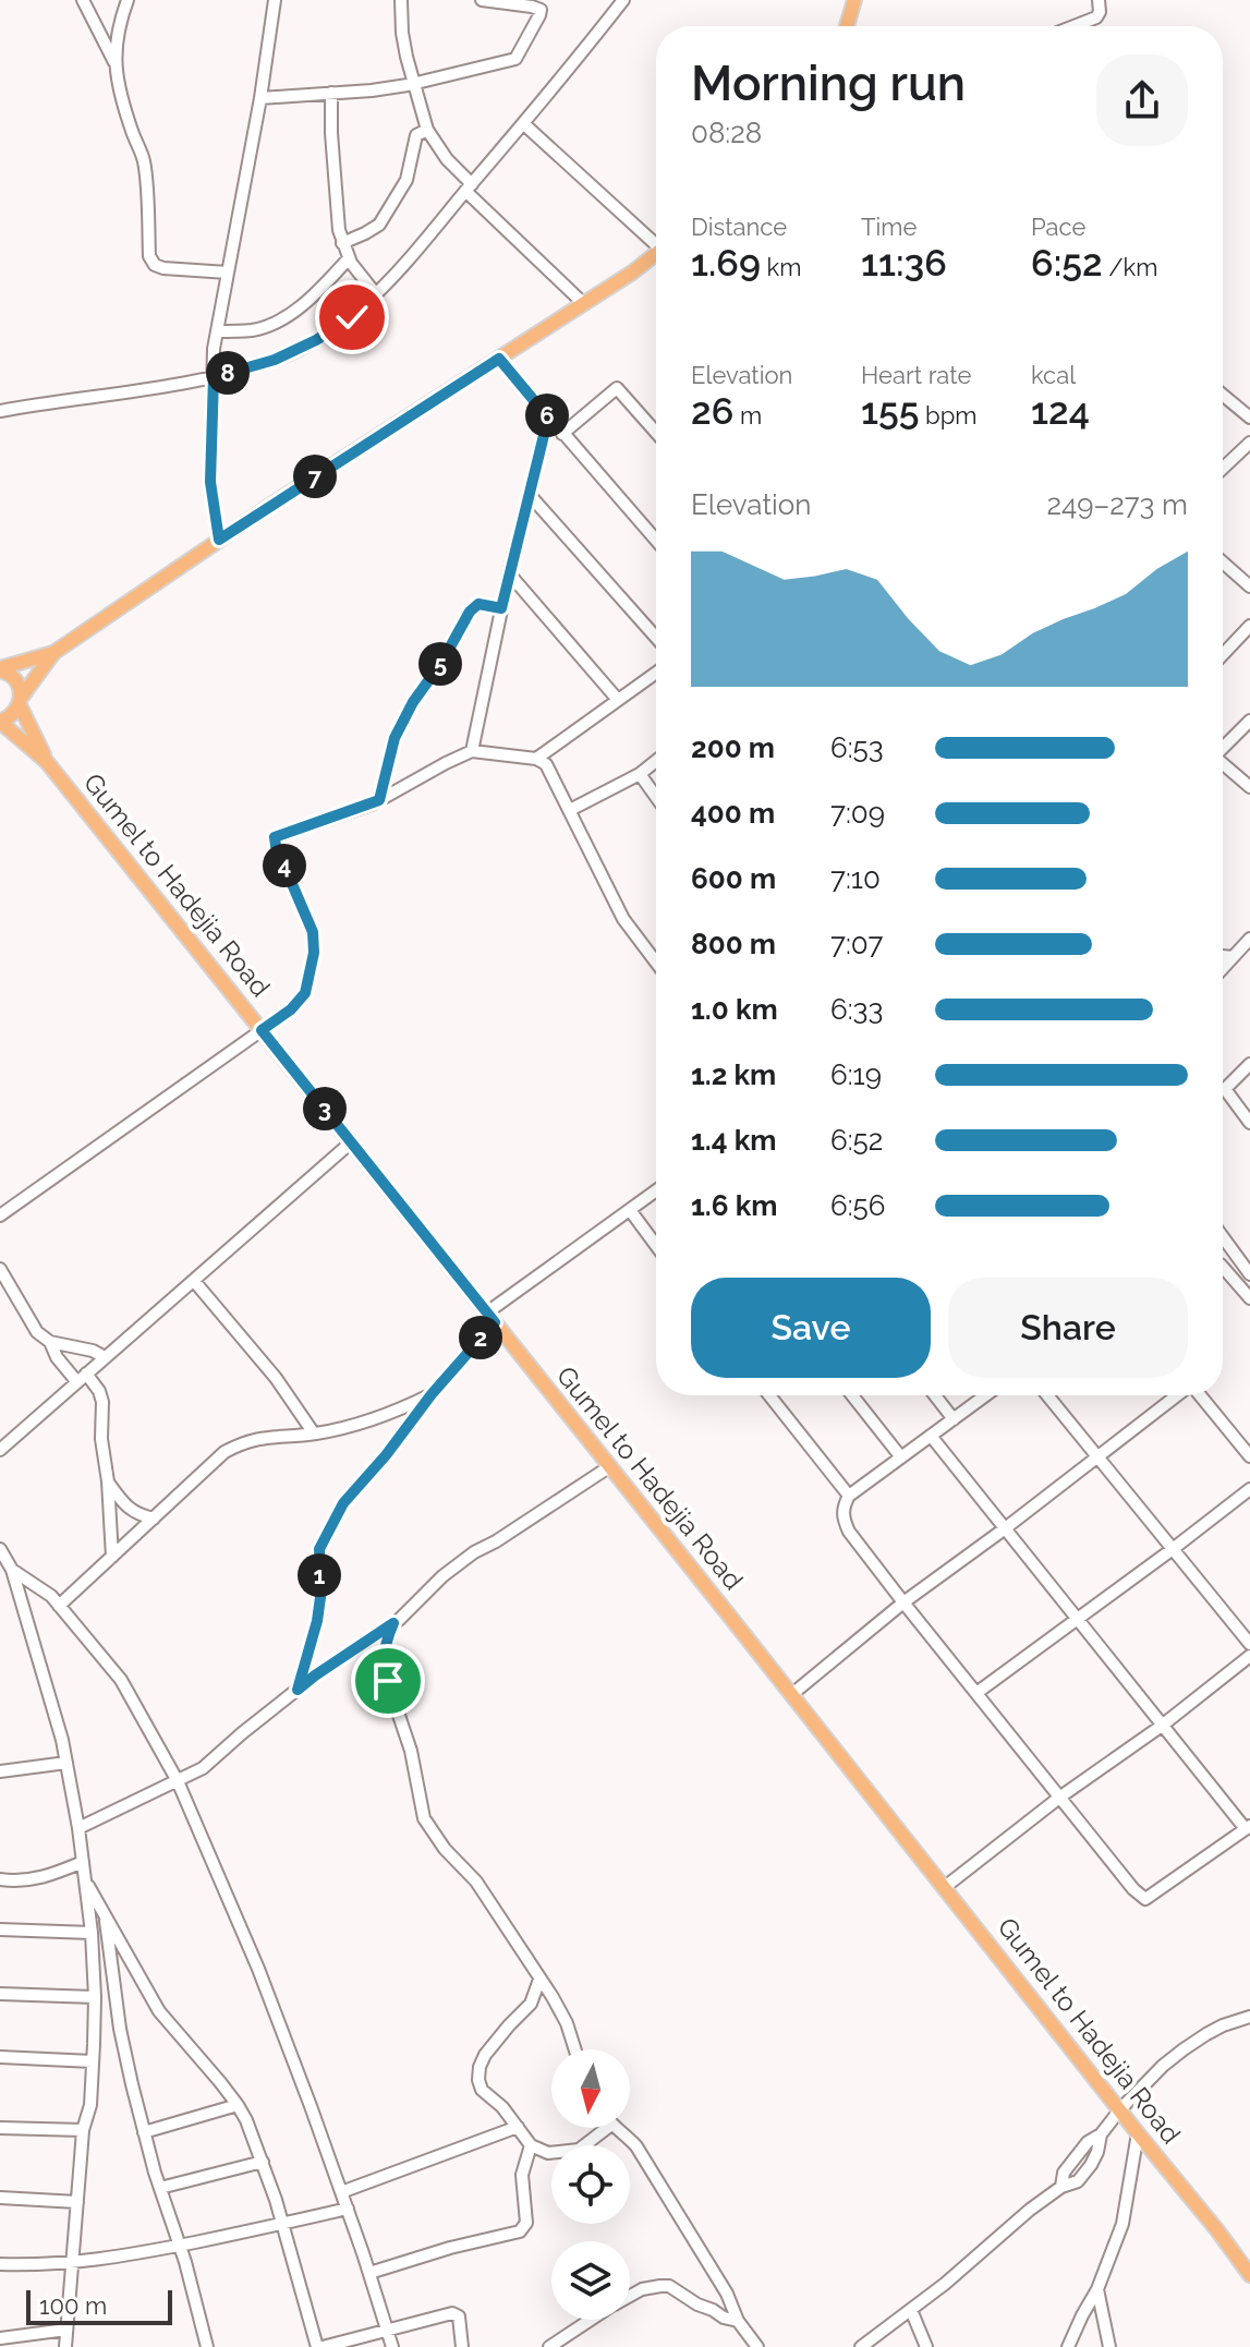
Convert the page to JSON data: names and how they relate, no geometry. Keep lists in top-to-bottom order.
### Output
{
  "streets": {
    "main road": ["Gumel to Hadejia Road"]
  },
  "scale_bar": "100 m",
  "north": "bottom",
  "page": {
    "heading": ["Morning run", "08:28"],
    "stats": [
      ["Distance", "1.69 km"],
      ["Time", "11:36"],
      ["Pace", "6:52 /km"],
      ["Elevation", "26 m"],
      ["Heart rate", "155 bpm"],
      ["kcal", "124"]
    ],
    "pins": [
      "8",
      "6",
      "7",
      "5",
      "4",
      "3",
      "2",
      "1"
    ],
    "chart": ["Elevation", "249–273 m"],
    "list": [
      {
        "name": "200 m",
        "note": "6:53"
      },
      {
        "name": "400 m",
        "note": "7:09"
      },
      {
        "name": "600 m",
        "note": "7:10"
      },
      {
        "name": "800 m",
        "note": "7:07"
      },
      {
        "name": "1.0 km",
        "note": "6:33"
      },
      {
        "name": "1.2 km",
        "note": "6:19"
      },
      {
        "name": "1.4 km",
        "note": "6:52"
      },
      {
        "name": "1.6 km",
        "note": "6:56"
      }
    ],
    "buttons": ["Save", "Share"],
    "scale": "100 m"
  }
}
